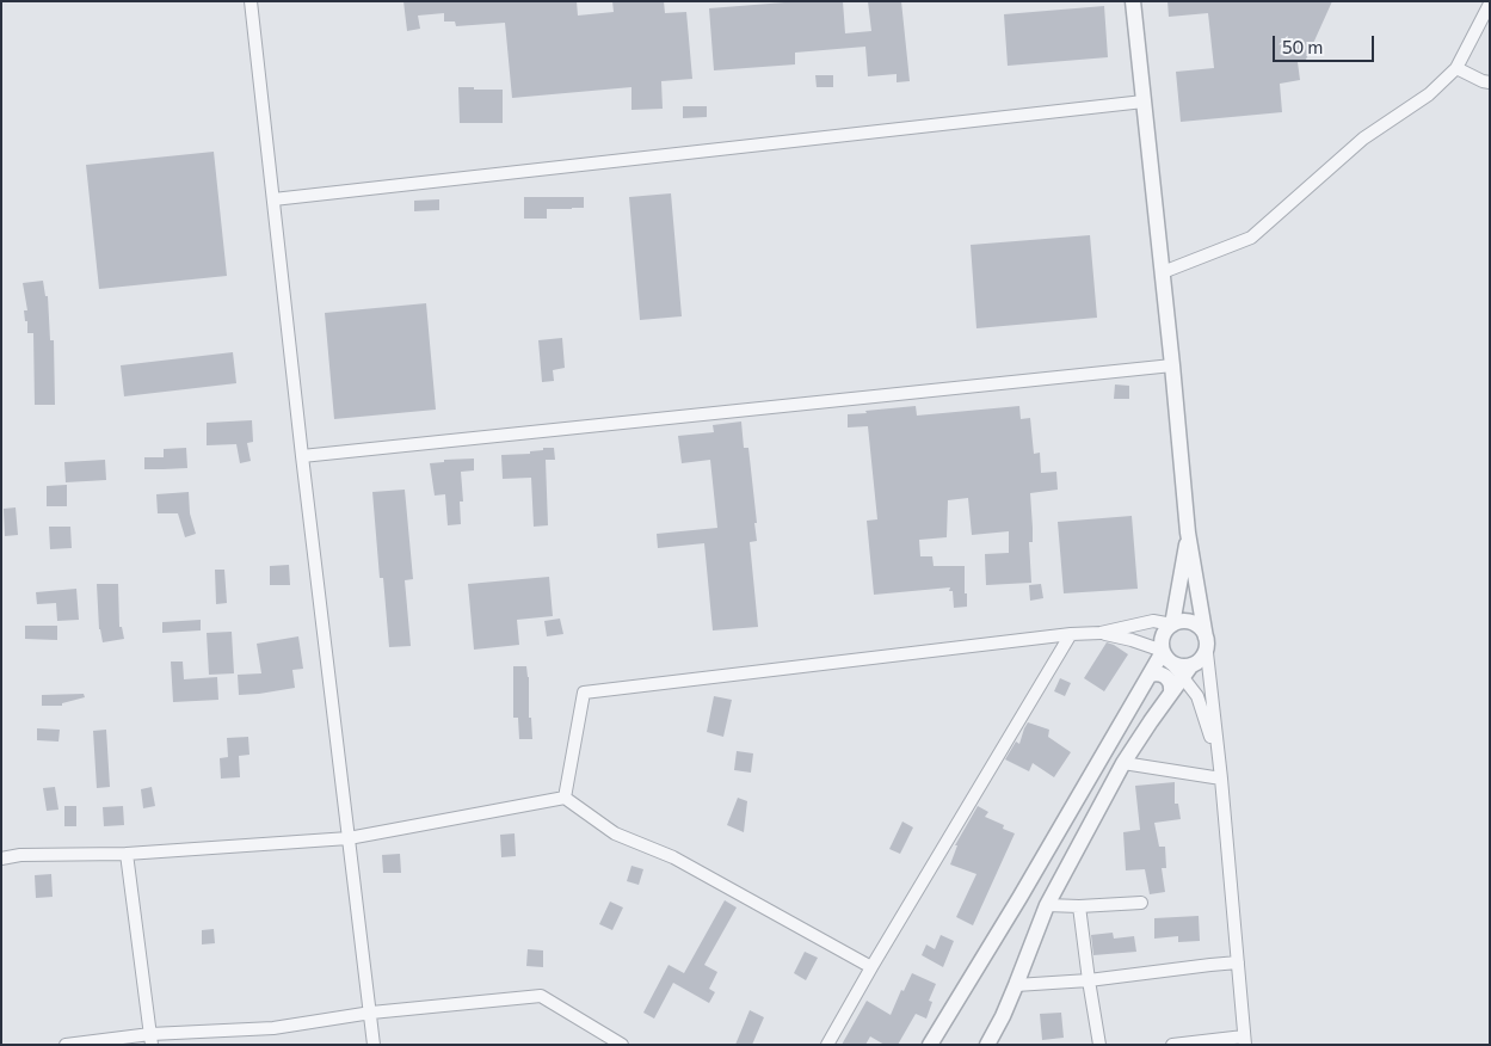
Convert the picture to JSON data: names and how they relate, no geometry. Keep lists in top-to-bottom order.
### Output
{
  "scale_bar": "50 m"
}
